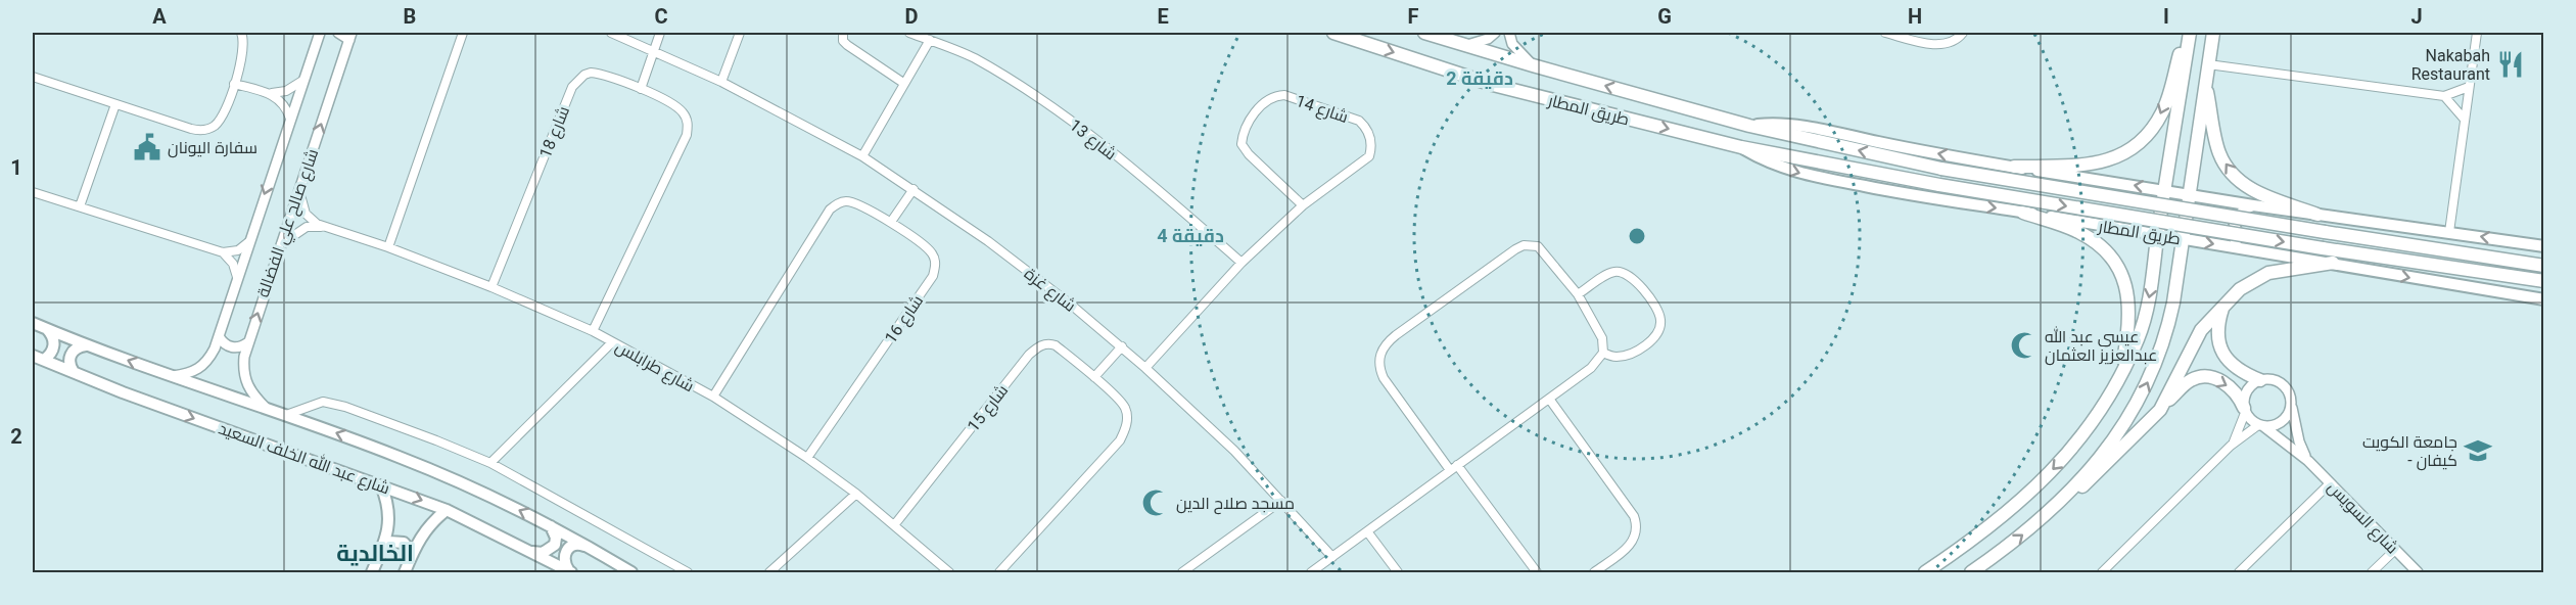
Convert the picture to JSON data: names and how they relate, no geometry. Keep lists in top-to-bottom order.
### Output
{
  "streets": {
    "main road": ["طريق المطار", "شارع عبد الله الخلف السعيد"],
    "street": [
      "شارع 14",
      "شارع 18",
      "شارع 13",
      "شارع صالح علي الفضالة",
      "شارع غزة",
      "شارع 16",
      "شارع طرابلس",
      "شارع 15",
      "شارع السويس"
    ]
  },
  "crossings": [
    ["شارع 14", "شارع 13"],
    ["شارع 14", "شارع غزة"],
    ["شارع 18", "شارع طرابلس"],
    ["شارع صالح علي الفضالة", "شارع عبد الله الخلف السعيد"],
    ["شارع 16", "شارع طرابلس"],
    ["شارع طرابلس", "شارع 15"]
  ],
  "districts": ["الخالدية"],
  "places": {
    "restaurant": ["Nakabah Restaurant"],
    "public building": ["سفارة اليونان"],
    "mosque": ["عيسى عبد الله عبدالعزيز العثمان", "مسجد صلاح الدين"],
    "school or university": ["جامعة الكويت - كيفان"]
  },
  "grid": {
    "columns": [
      "A",
      "B",
      "C",
      "D",
      "E",
      "F",
      "G",
      "H",
      "I",
      "J"
    ],
    "rows": ["1", "2"]
  },
  "rings": ["2 دقيقة", "4 دقيقة"]
}
